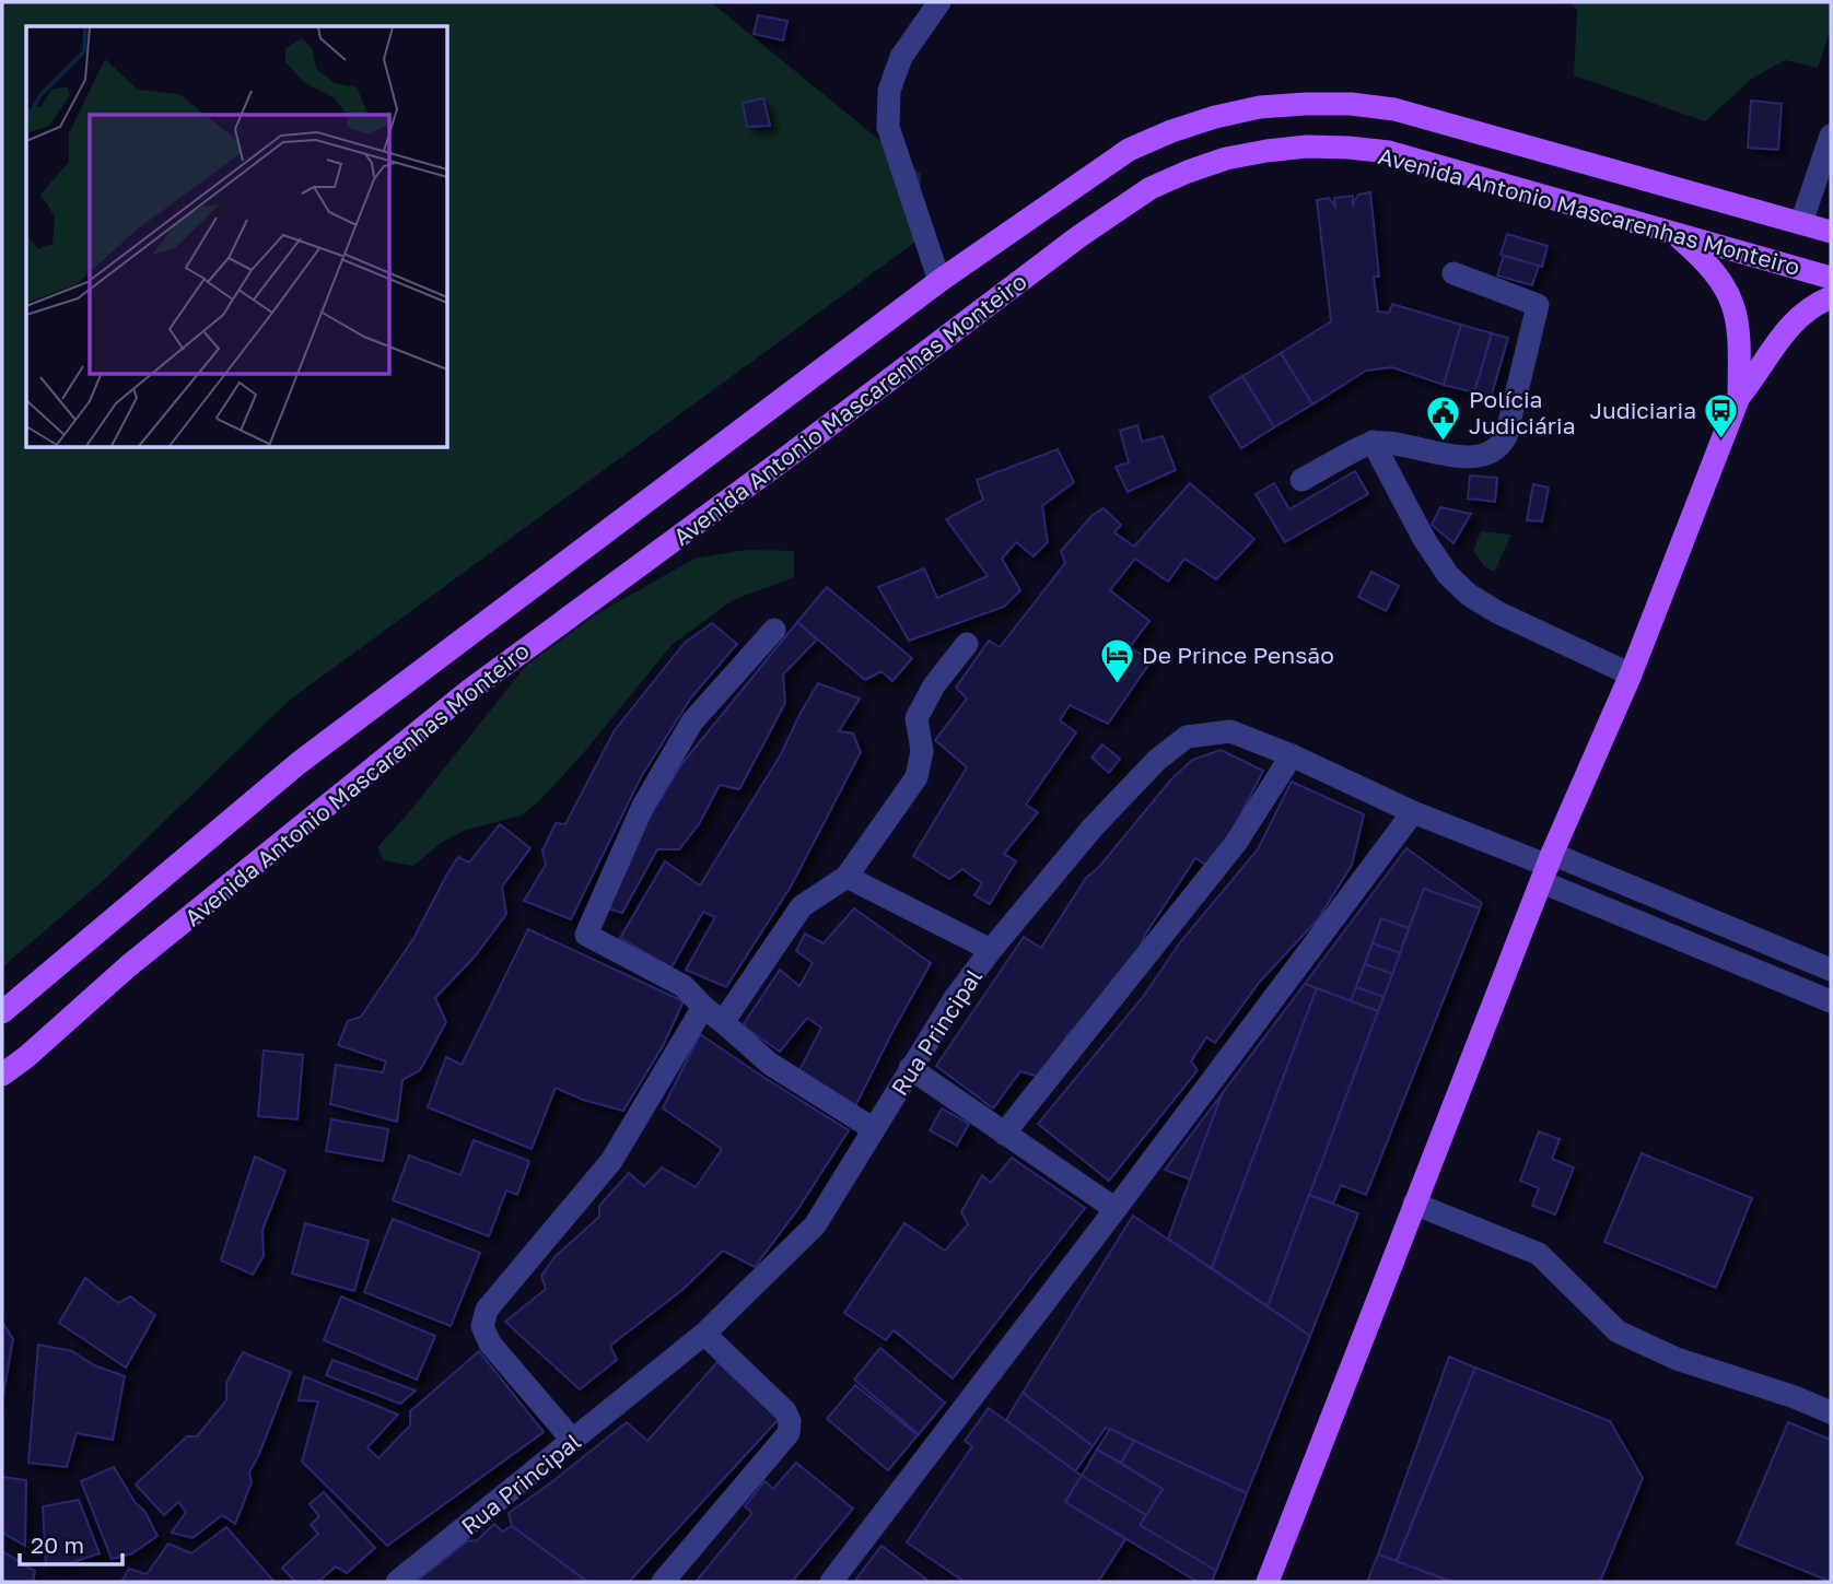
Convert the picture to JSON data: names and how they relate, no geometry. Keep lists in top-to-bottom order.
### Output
{
  "streets": {
    "main road": ["Avenida Antonio Mascarenhas Monteiro"],
    "street": ["Rua Principal"]
  },
  "places": {
    "bus stop": ["Judiciaria"],
    "public building": ["Polícia Judiciária"],
    "hotel": ["De Prince Pensão"]
  },
  "scale_bar": "20 m"
}
